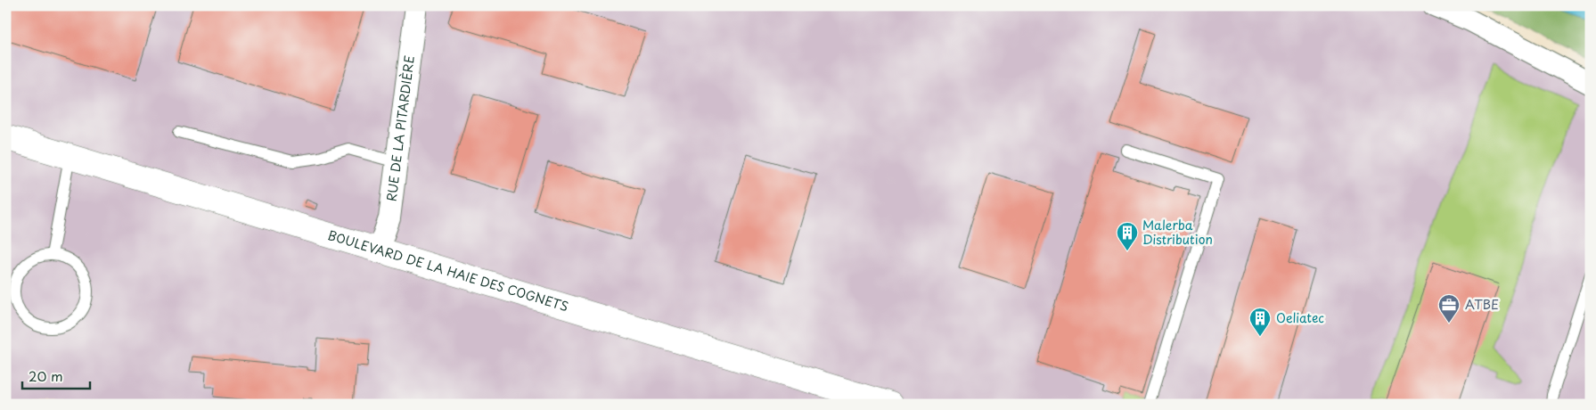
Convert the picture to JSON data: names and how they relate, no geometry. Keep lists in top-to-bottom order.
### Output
{
  "streets": {
    "main road": ["BOULEVARD DE LA HAIE DES COGNETS"],
    "street": ["RUE DE LA PITARDIÈRE"]
  },
  "crossings": [
    ["RUE DE LA PITARDIÈRE", "BOULEVARD DE LA HAIE DES COGNETS"]
  ],
  "places": {
    "building": ["Malerba Distribution", "Oeliatec"],
    "office": ["ATBE"]
  },
  "scale_bar": "20 m"
}
